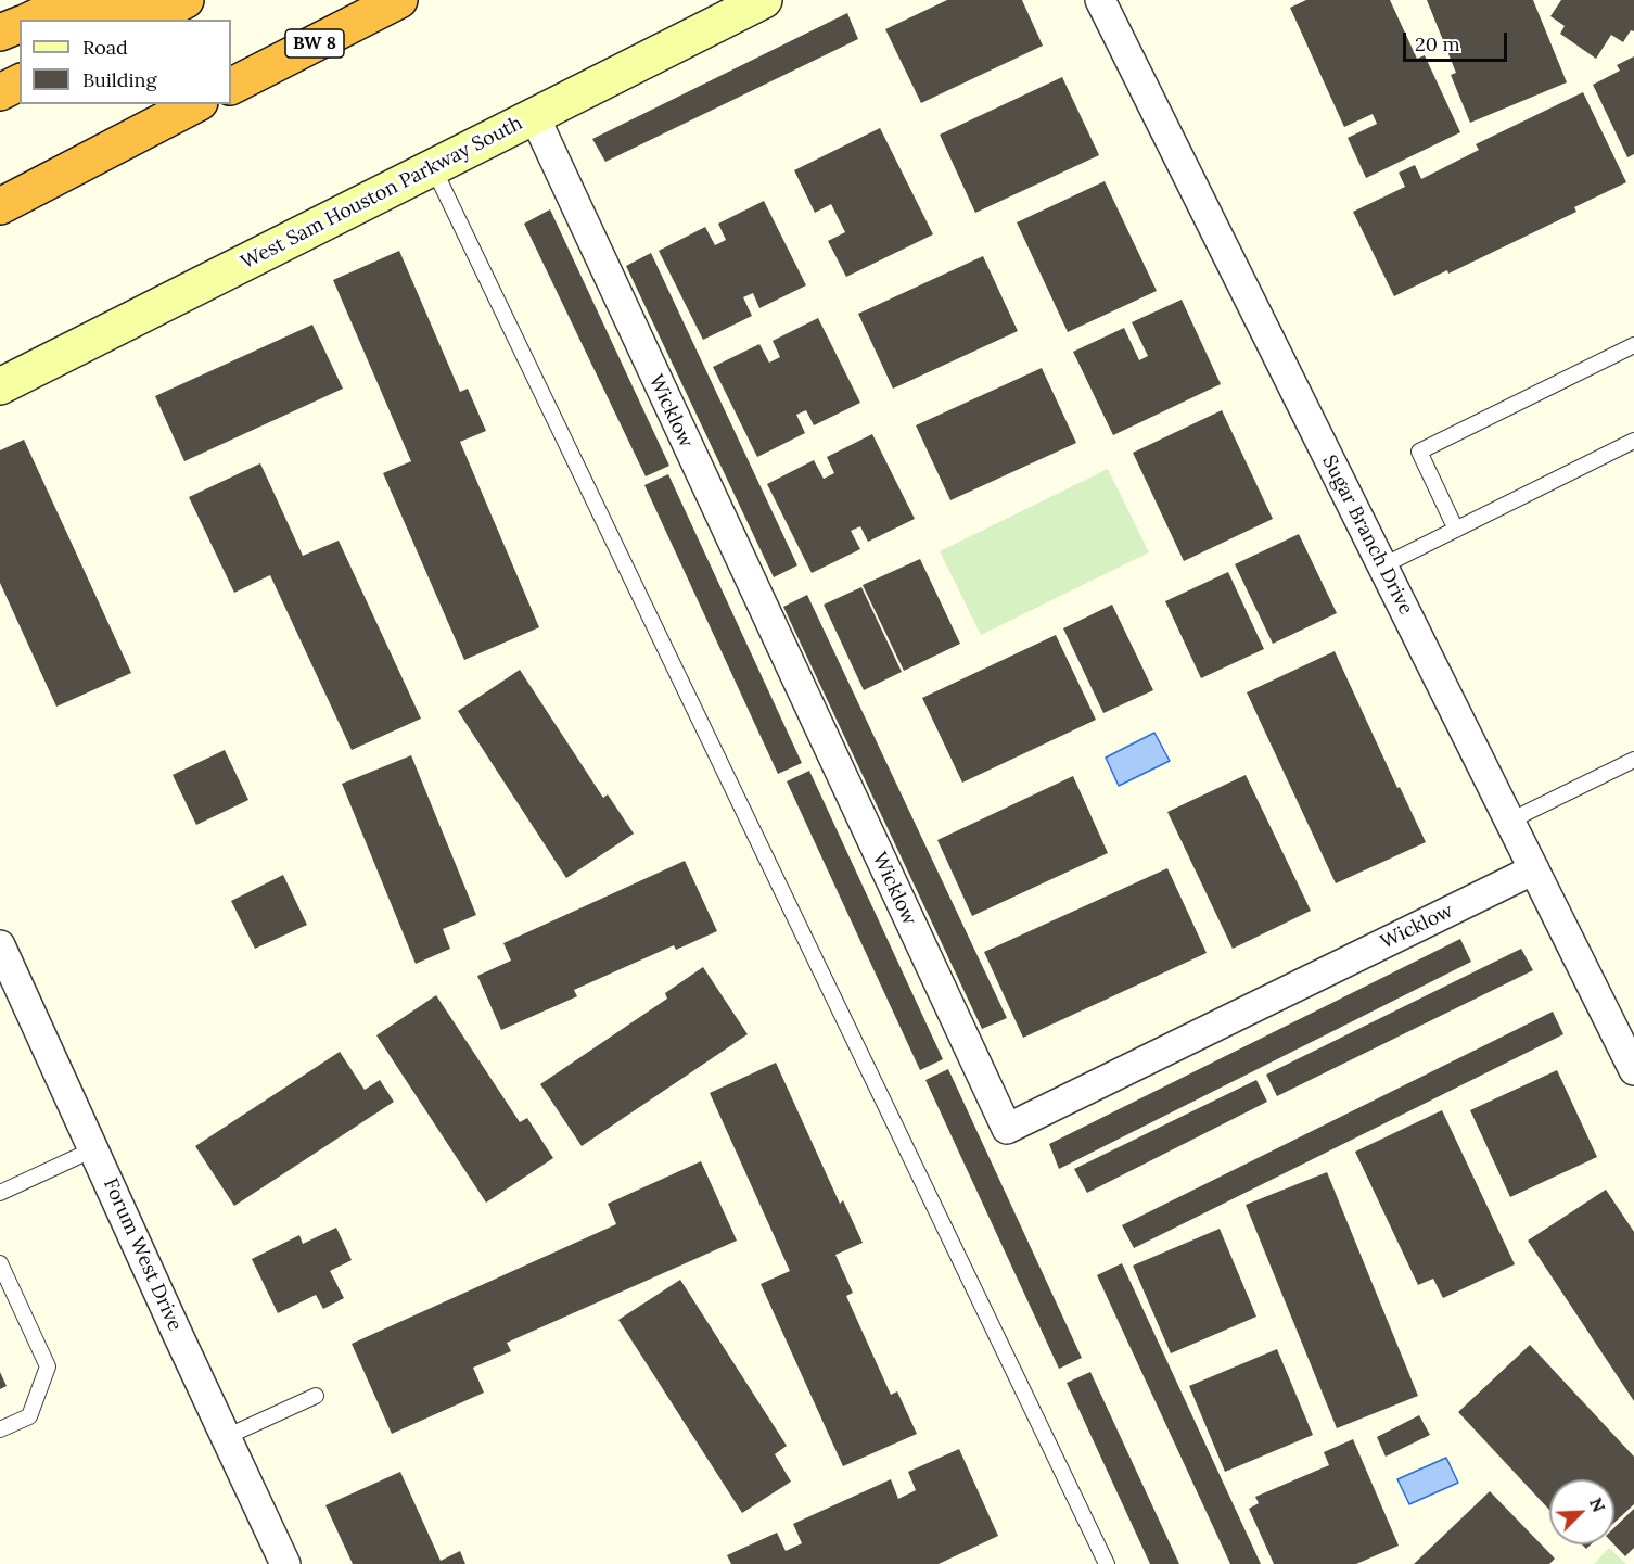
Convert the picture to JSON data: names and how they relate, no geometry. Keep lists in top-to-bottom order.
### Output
{
  "streets": {
    "highway": ["BW 8"],
    "main road": ["West Sam Houston Parkway South"],
    "street": ["Wicklow", "Sugar Branch Drive", "Forum West Drive"]
  },
  "crossings": [
    ["West Sam Houston Parkway South", "Wicklow"],
    ["Wicklow", "Sugar Branch Drive"]
  ],
  "legend": ["Road", "Building"],
  "scale_bar": "20 m",
  "north": "top right"
}
